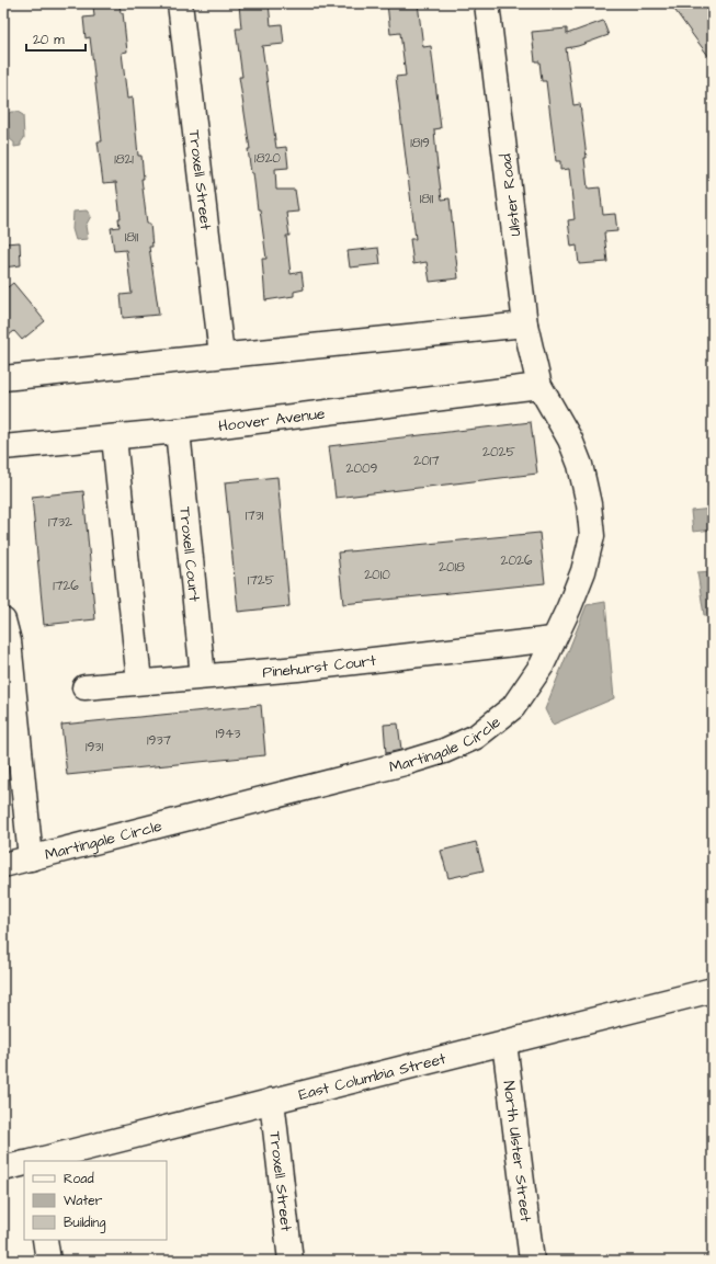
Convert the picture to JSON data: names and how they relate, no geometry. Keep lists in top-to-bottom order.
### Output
{
  "streets": {
    "street": [
      "Troxell Street",
      "Ulster Road",
      "Hoover Avenue",
      "Troxell Court",
      "Pinehurst Court",
      "Martingale Circle",
      "East Columbia Street",
      "North Ulster Street"
    ]
  },
  "crossings": [
    ["Troxell Street", "East Columbia Street"],
    ["Ulster Road", "Hoover Avenue"],
    ["Ulster Road", "Martingale Circle"],
    ["Hoover Avenue", "Troxell Court"],
    ["Hoover Avenue", "Martingale Circle"],
    ["Troxell Court", "Pinehurst Court"],
    ["Pinehurst Court", "Martingale Circle"],
    ["East Columbia Street", "North Ulster Street"]
  ],
  "house_numbers": [
    "1819",
    "1820",
    "1821",
    "1811",
    "1811",
    "2025",
    "2017",
    "2009",
    "1731",
    "1732",
    "2026",
    "2018",
    "2010",
    "1725",
    "1726",
    "1943",
    "1937",
    "1931"
  ],
  "legend": ["Road", "Water", "Building"],
  "scale_bar": "20 m"
}
